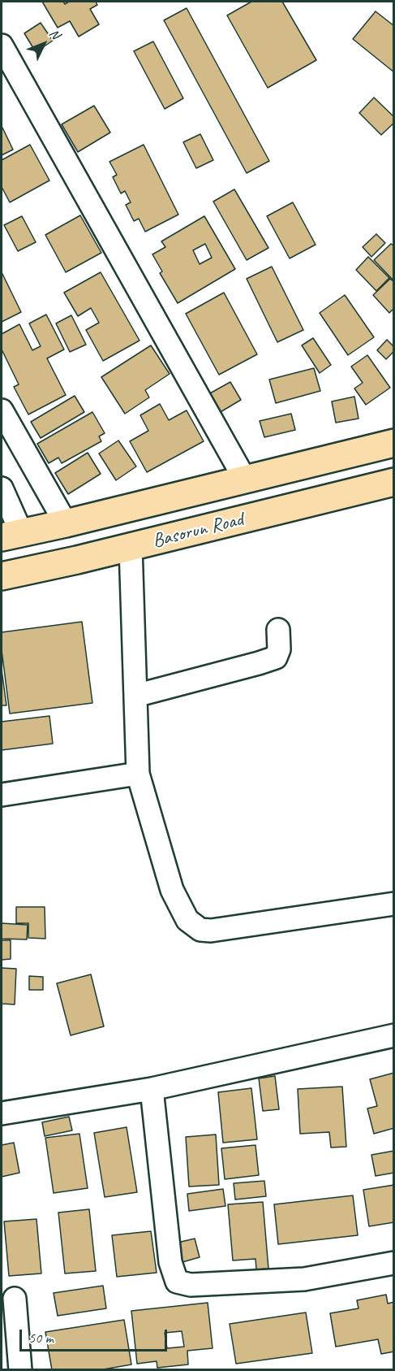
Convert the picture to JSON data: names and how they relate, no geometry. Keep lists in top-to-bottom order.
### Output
{
  "streets": {
    "main road": ["Basorun Road"]
  },
  "scale_bar": "50 m",
  "north": "top right"
}
